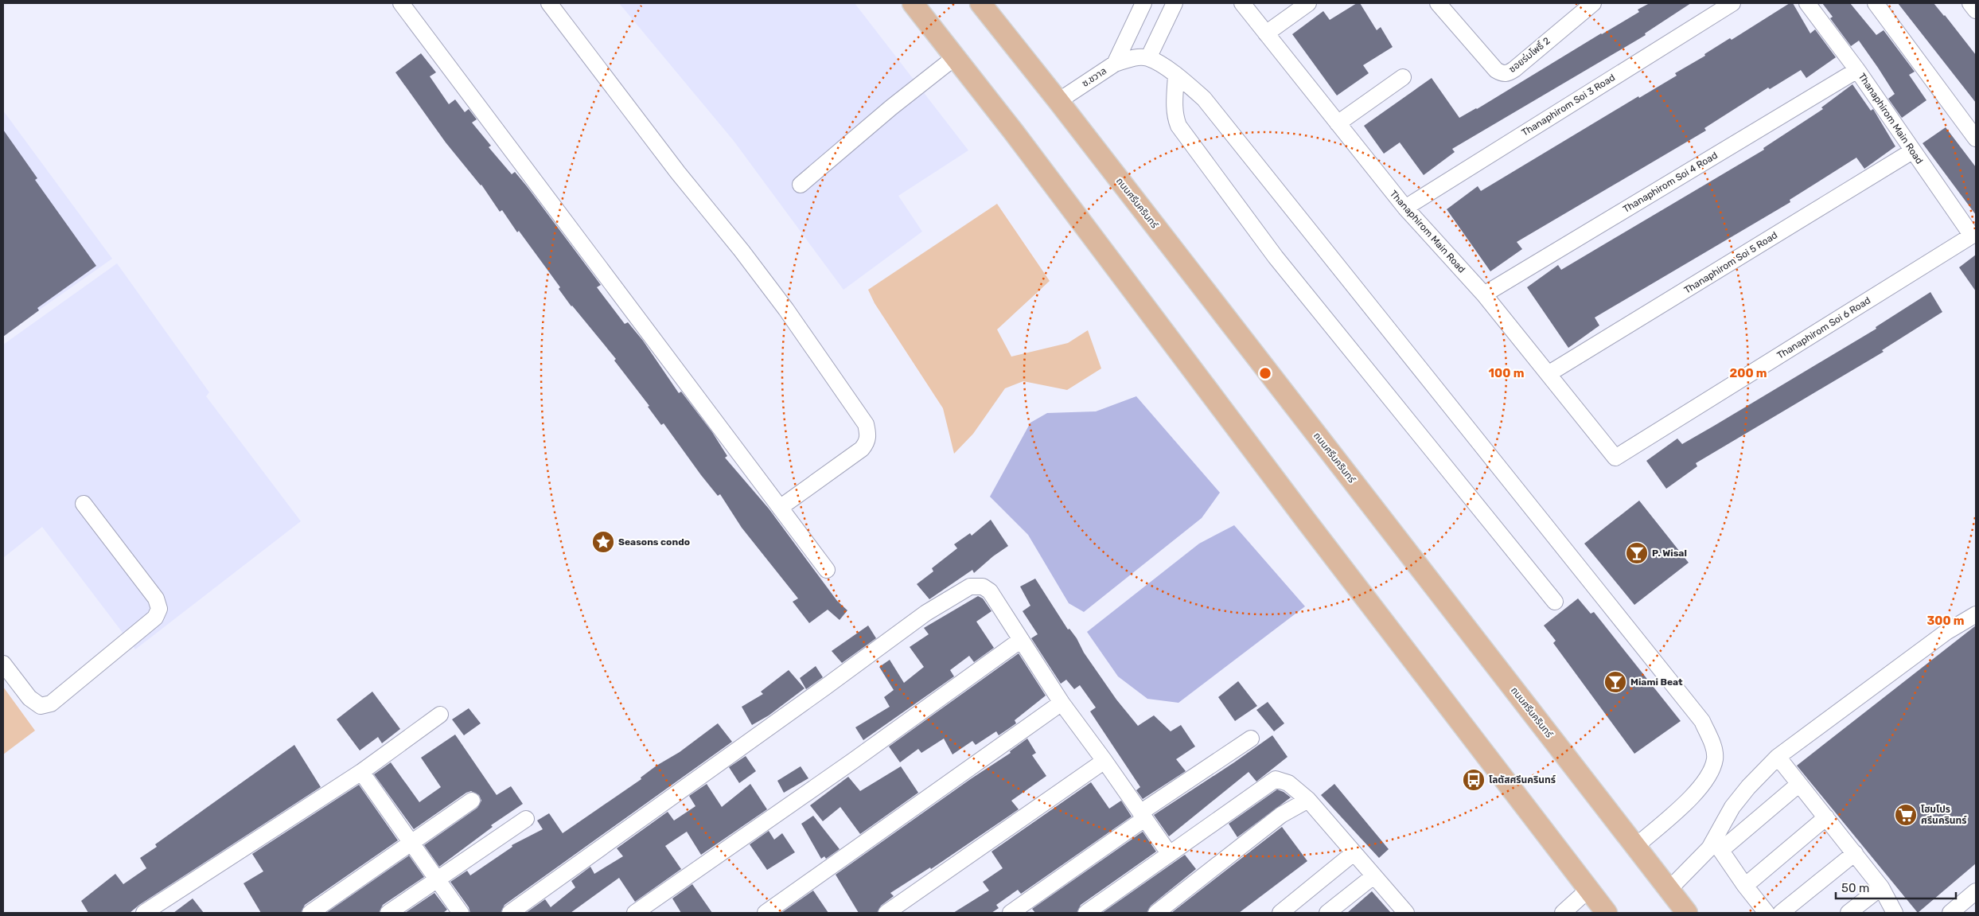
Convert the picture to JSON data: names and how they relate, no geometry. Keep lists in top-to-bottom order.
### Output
{
  "streets": {
    "main road": ["ถนนศรีนครินทร์"],
    "street": [
      "ซอยร่มโพธิ์ 2",
      "ซ.ชวาล",
      "Thanaphirom Soi 3 Road",
      "Thanaphirom Main Road",
      "Thanaphirom Soi 4 Road",
      "Thanaphirom Soi 5 Road",
      "Thanaphirom Soi 6 Road"
    ]
  },
  "crossings": [
    ["ซ.ชวาล", "ถนนศรีนครินทร์"],
    ["Thanaphirom Soi 3 Road", "Thanaphirom Main Road"],
    ["Thanaphirom Main Road", "Thanaphirom Soi 4 Road"],
    ["Thanaphirom Main Road", "Thanaphirom Soi 5 Road"],
    ["Thanaphirom Main Road", "Thanaphirom Soi 6 Road"]
  ],
  "places": {
    "place": ["Seasons condo"],
    "bar": ["P. Wisal", "Miami Beat"],
    "bus stop": ["โลตัสศรีนครินทร์"],
    "supermarket": ["โฮมโปร ศรีนครินทร์"]
  },
  "scale_bar": "50 m",
  "rings": ["100 m", "200 m", "300 m"]
}
